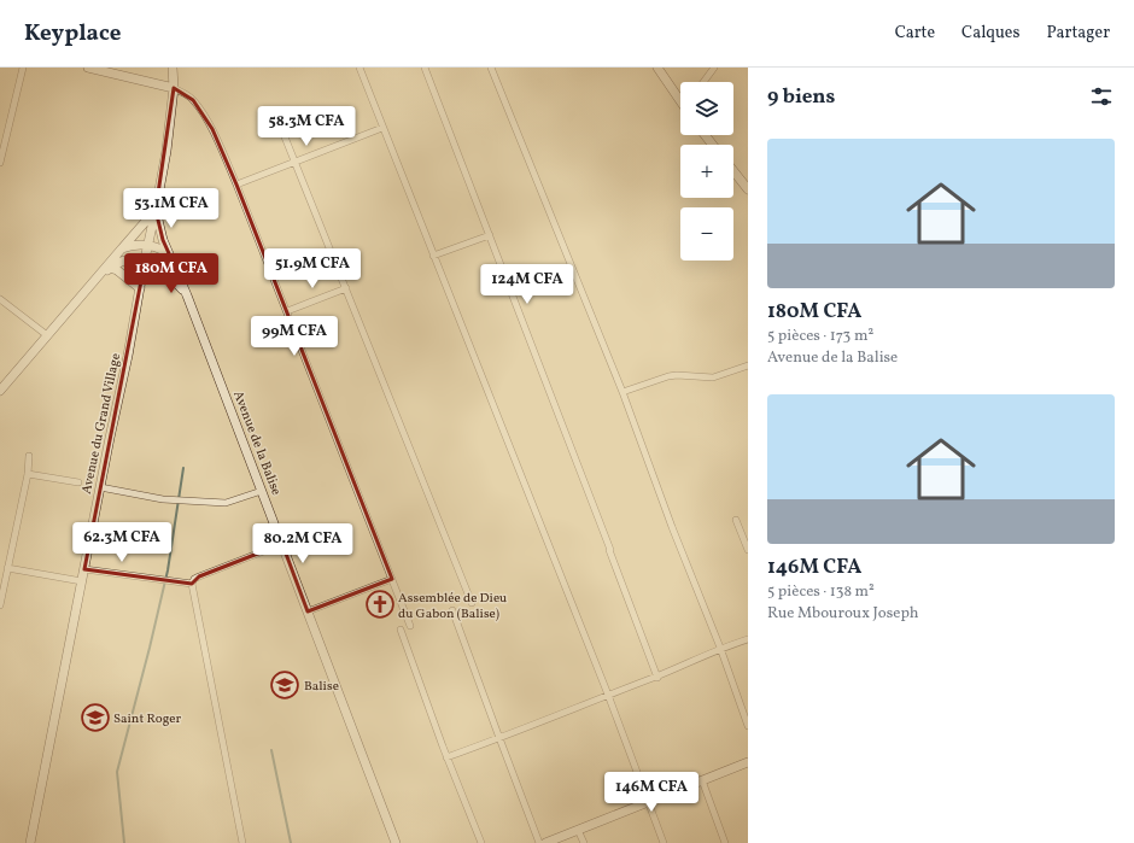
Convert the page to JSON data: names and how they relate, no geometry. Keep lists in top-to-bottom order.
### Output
{
  "streets": {
    "street": ["Avenue du Grand Village", "Avenue de la Balise"]
  },
  "crossings": [
    ["Avenue du Grand Village", "Avenue de la Balise"]
  ],
  "places": {
    "church": ["Assemblée de Dieu du Gabon (Balise)"],
    "school or university": ["Balise", "Saint Roger"]
  },
  "page": {
    "header": "Keyplace",
    "nav": ["Carte", "Calques", "Partager"],
    "heading": "9 biens",
    "map_buttons": ["+", "−"],
    "price": [
      "58.3M CFA",
      "53.1M CFA",
      "51.9M CFA",
      "180M CFA",
      "124M CFA",
      "99M CFA",
      "62.3M CFA",
      "80.2M CFA",
      "146M CFA"
    ],
    "list": [
      {
        "name": "180M CFA",
        "note": "5 pièces · 173 m² · Avenue de la Balise"
      },
      {
        "name": "146M CFA",
        "note": "5 pièces · 138 m² · Rue Mbouroux Joseph"
      }
    ]
  }
}
